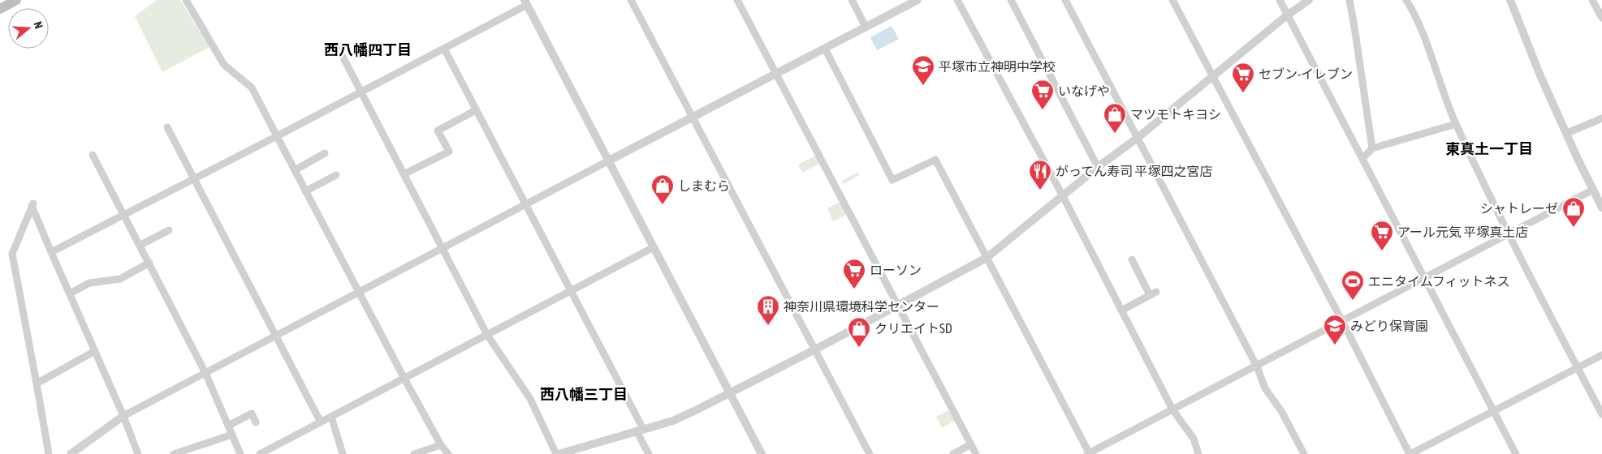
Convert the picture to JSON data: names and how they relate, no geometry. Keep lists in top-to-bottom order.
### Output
{
  "districts": ["西八幡四丁目", "東真土一丁目", "西八幡三丁目"],
  "places": {
    "school or university": ["平塚市立神明中学校", "みどり保育園"],
    "supermarket": [
      "セブン-イレブン",
      "いなげや",
      "アール元気 平塚真土店",
      "ローソン"
    ],
    "shop": [
      "マツモトキヨシ",
      "しまむら",
      "シャトレーゼ",
      "クリエイトSD"
    ],
    "restaurant": ["がってん寿司 平塚四之宮店"],
    "sports": ["エニタイムフィットネス"],
    "building": ["神奈川県環境科学センター"]
  },
  "north": "right"
}
